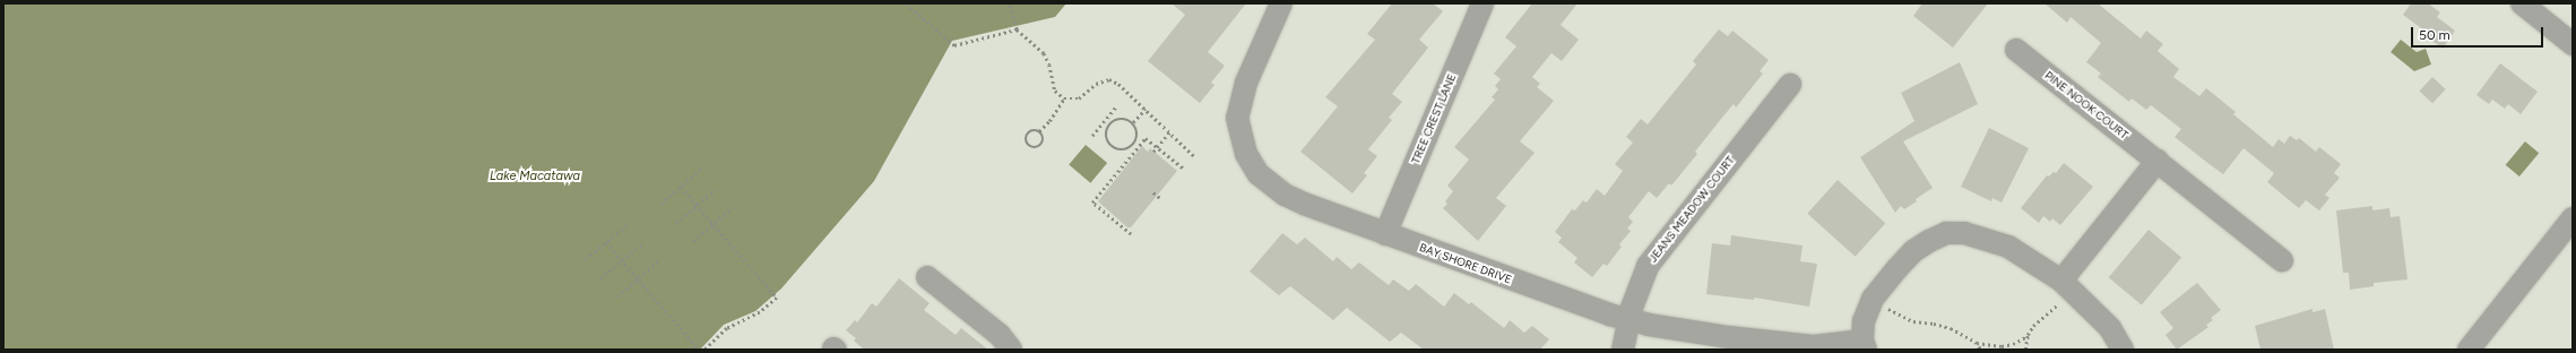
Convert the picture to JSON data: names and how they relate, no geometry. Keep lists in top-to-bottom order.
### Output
{
  "streets": {
    "street": [
      "PINE NOOK COURT",
      "TREE CREST LANE",
      "JEANS MEADOW COURT",
      "BAY SHORE DRIVE"
    ]
  },
  "crossings": [
    ["TREE CREST LANE", "BAY SHORE DRIVE"],
    ["JEANS MEADOW COURT", "BAY SHORE DRIVE"]
  ],
  "water": ["Lake Macatawa"],
  "scale_bar": "50 m"
}
